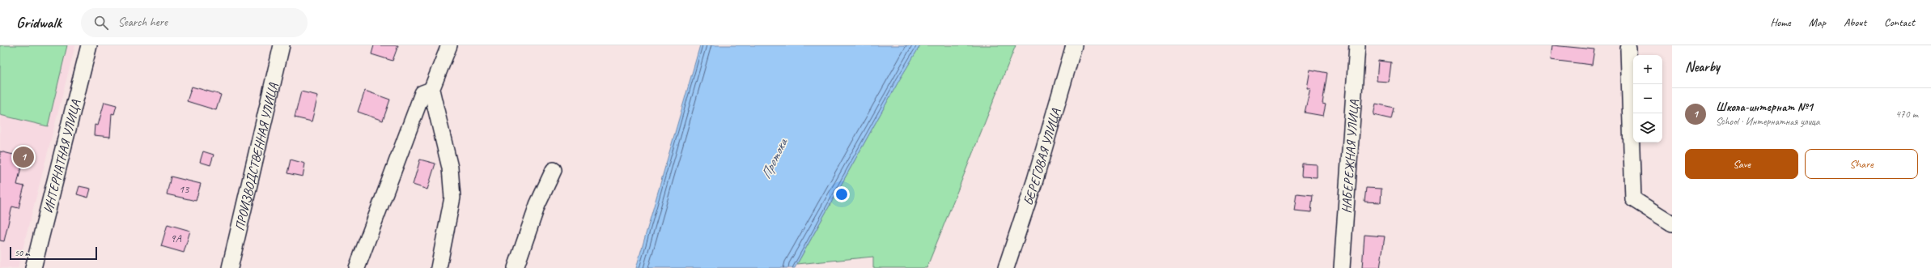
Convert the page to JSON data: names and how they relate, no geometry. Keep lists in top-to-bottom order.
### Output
{
  "streets": {
    "street": [
      "ИНТЕРНАТНАЯ УЛИЦА",
      "ПРОИЗВОДСТВЕННАЯ УЛИЦА",
      "БЕРЕГОВАЯ УЛИЦА",
      "НАБЕРЕЖНАЯ УЛИЦА"
    ]
  },
  "water": ["Протока"],
  "house_numbers": ["13", "9А"],
  "scale_bar": "50 m",
  "page": {
    "header": "Gridwalk",
    "search": "Search here",
    "nav": [
      "Home",
      "Map",
      "About",
      "Contact"
    ],
    "heading": "Nearby",
    "map_buttons": ["+", "−"],
    "list": [
      {
        "mark": "1",
        "name": "Школа-интернат №1",
        "note": "School · Интернатная улица",
        "value": "470 m"
      }
    ],
    "buttons": ["Save", "Share"],
    "pins": "1",
    "scale": "50 m"
  }
}
